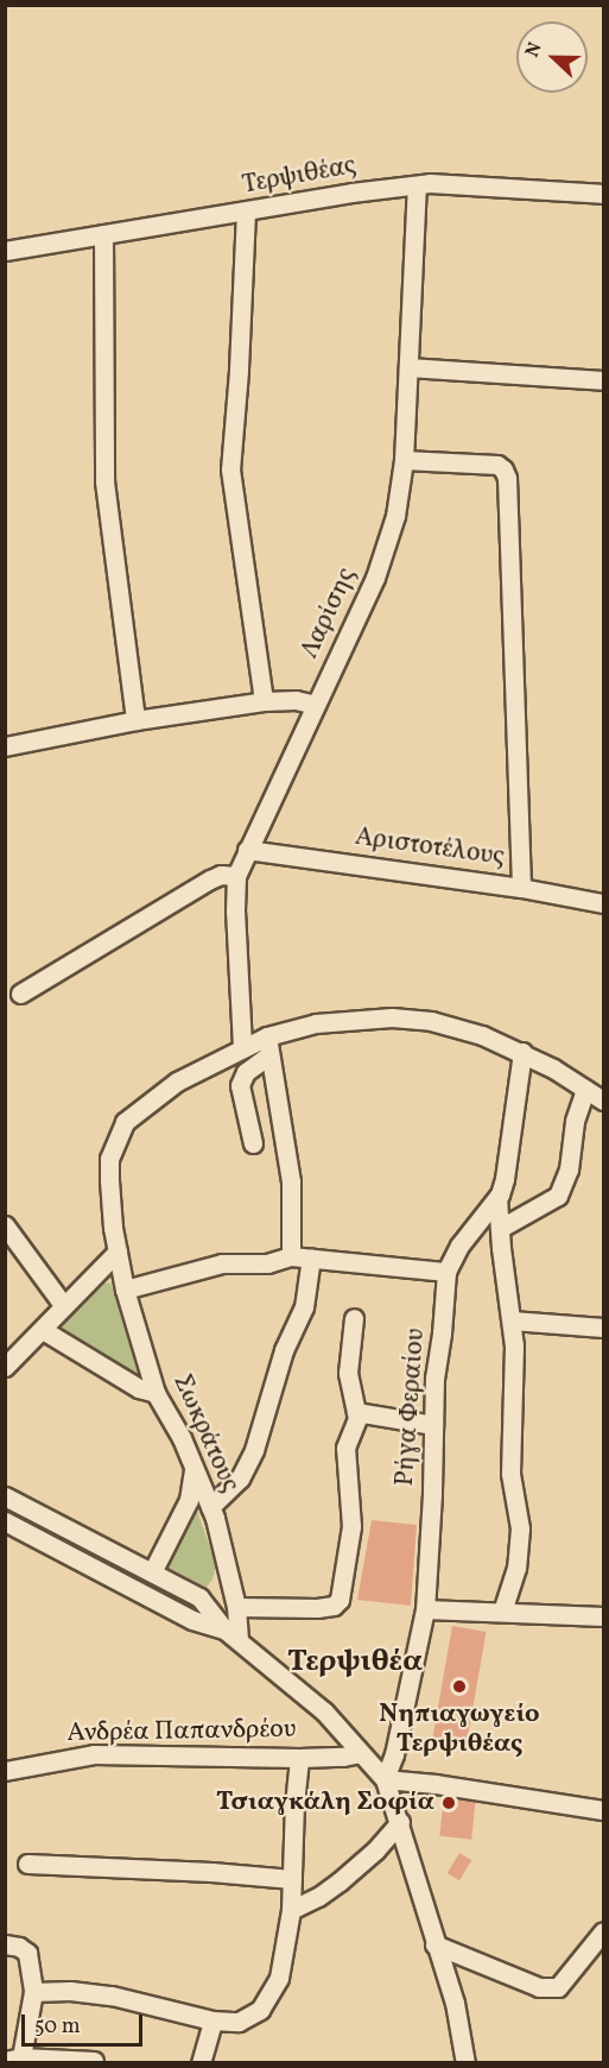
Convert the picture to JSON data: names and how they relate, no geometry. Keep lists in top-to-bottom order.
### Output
{
  "streets": {
    "street": [
      "Τερψιθέας",
      "Λαρίσης",
      "Αριστοτέλους",
      "Ρήγα Φεραίου",
      "Σωκράτους",
      "Ανδρέα Παπανδρέου"
    ]
  },
  "crossings": [
    ["Τερψιθέας", "Λαρίσης"],
    ["Λαρίσης", "Αριστοτέλους"],
    ["Λαρίσης", "Σωκράτους"],
    ["Ρήγα Φεραίου", "Σωκράτους"]
  ],
  "districts": ["Τερψιθέα"],
  "places": ["Νηπιαγωγείο Τερψιθέας", "Τσιαγκάλη Σοφία"],
  "scale_bar": "50 m",
  "north": "left"
}
